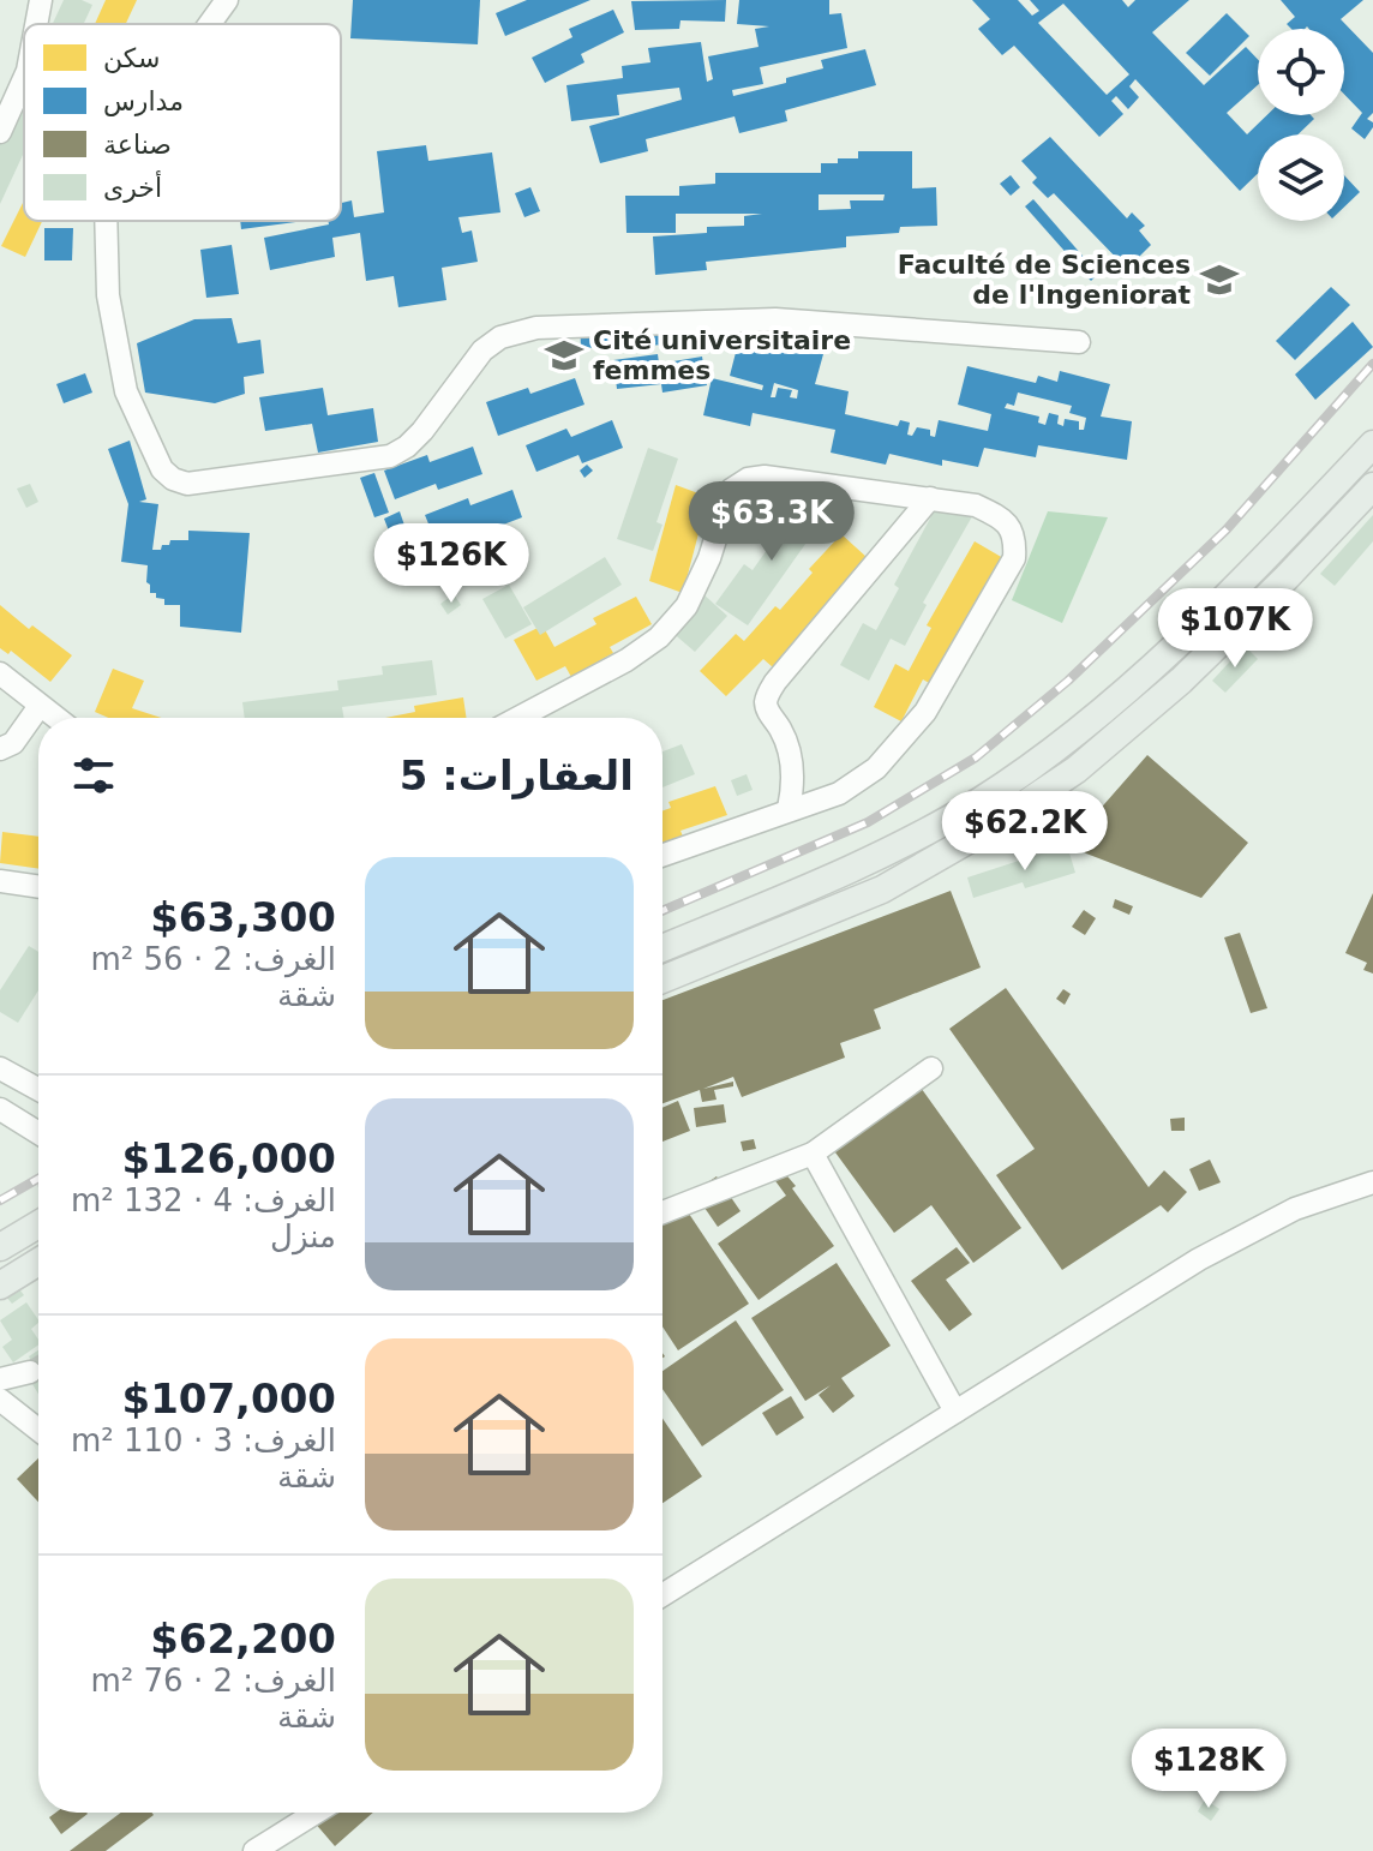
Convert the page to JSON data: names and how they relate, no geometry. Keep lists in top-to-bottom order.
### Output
{
  "places": {
    "school or university": ["Faculté de Sciences de l'Ingeniorat", "Cité universitaire femmes"]
  },
  "legend": [
    "سكن",
    "مدارس",
    "صناعة",
    "أخرى"
  ],
  "page": {
    "price": [
      "$63.3K",
      "$126K",
      "$107K",
      "$62.2K",
      "$128K"
    ],
    "heading": "العقارات: 5",
    "list": [
      {
        "name": "$63,300",
        "note": "الغرف: 2 · 56 m² · شقة"
      },
      {
        "name": "$126,000",
        "note": "الغرف: 4 · 132 m² · منزل"
      },
      {
        "name": "$107,000",
        "note": "الغرف: 3 · 110 m² · شقة"
      },
      {
        "name": "$62,200",
        "note": "الغرف: 2 · 76 m² · شقة"
      }
    ]
  }
}
